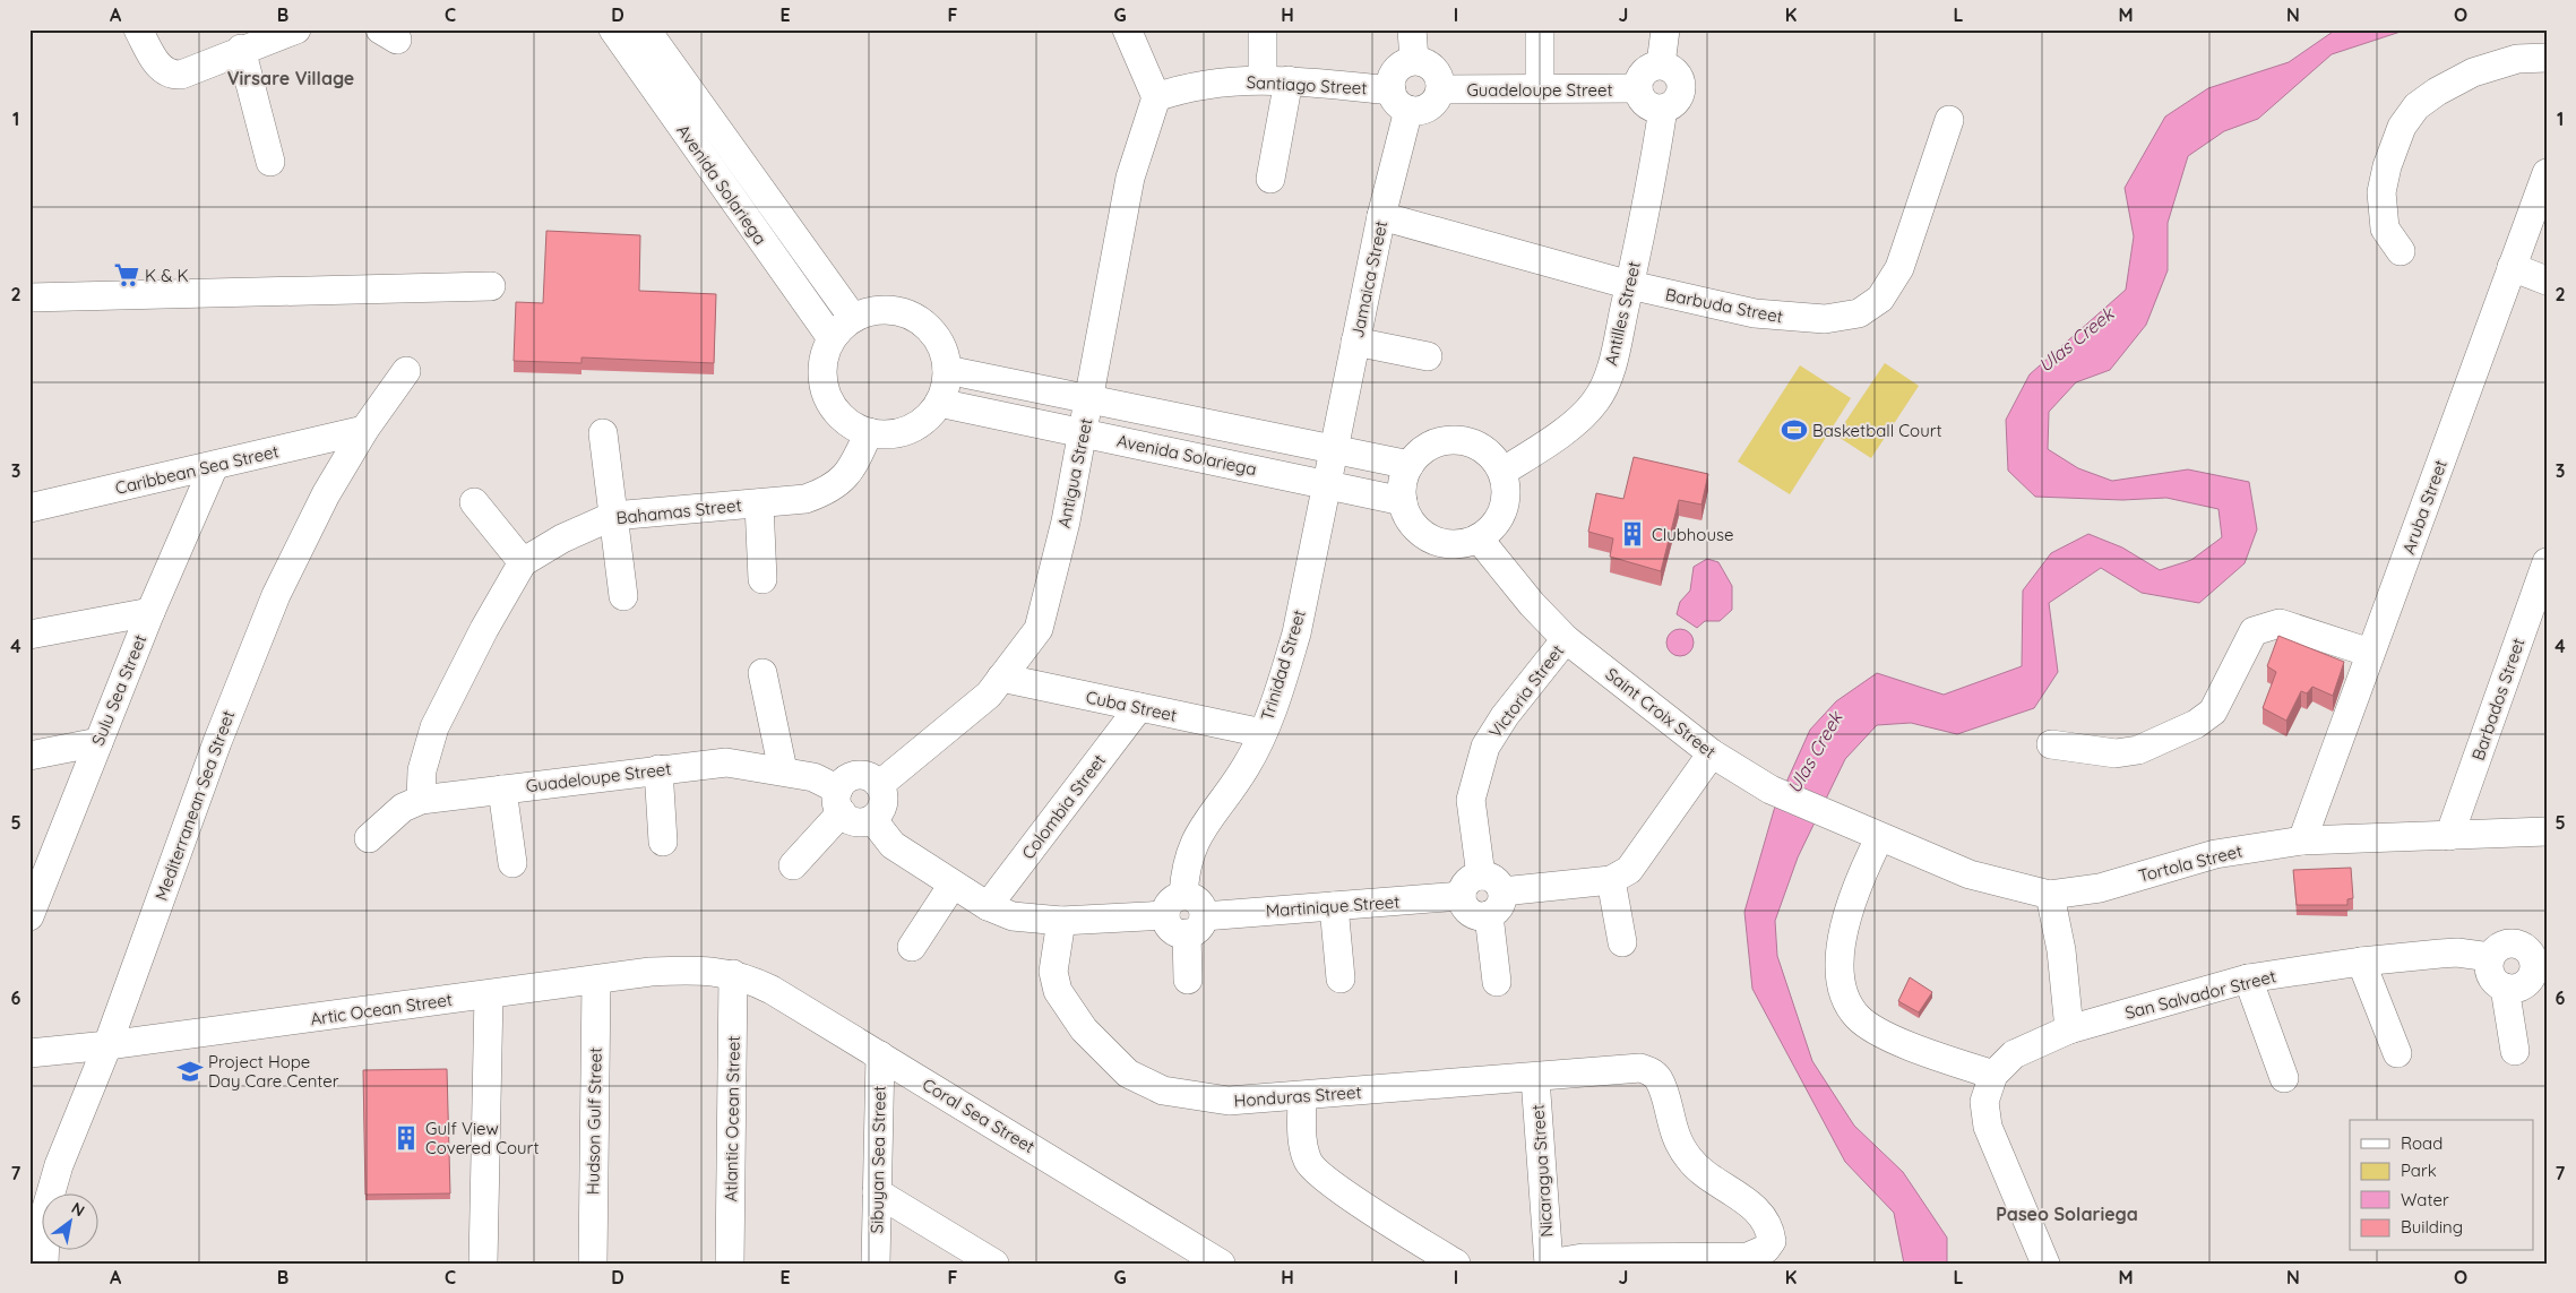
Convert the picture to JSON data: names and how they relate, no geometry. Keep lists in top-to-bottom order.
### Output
{
  "streets": {
    "street": [
      "Santiago Street",
      "Guadeloupe Street",
      "Avenida Solariega",
      "Jamaica Street",
      "Barbuda Street",
      "Antilles Street",
      "Caribbean Sea Street",
      "Antigua Street",
      "Aruba Street",
      "Bahamas Street",
      "Trinidad Street",
      "Sulu Sea Street",
      "Victoria Street",
      "Barbados Street",
      "Cuba Street",
      "Saint Croix Street",
      "Mediterranean Sea Street",
      "Colombia Street",
      "Tortola Street",
      "Martinique Street",
      "San Salvador Street",
      "Artic Ocean Street",
      "Honduras Street",
      "Coral Sea Street",
      "Atlantic Ocean Street",
      "Hudson Gulf Street",
      "Sibuyan Sea Street",
      "Nicaragua Street"
    ]
  },
  "crossings": [
    ["Santiago Street", "Guadeloupe Street"],
    ["Santiago Street", "Jamaica Street"],
    ["Santiago Street", "Antigua Street"],
    ["Guadeloupe Street", "Jamaica Street"],
    ["Guadeloupe Street", "Antilles Street"],
    ["Guadeloupe Street", "Antigua Street"],
    ["Avenida Solariega", "Jamaica Street"],
    ["Avenida Solariega", "Antilles Street"],
    ["Avenida Solariega", "Antigua Street"],
    ["Avenida Solariega", "Bahamas Street"],
    ["Avenida Solariega", "Trinidad Street"],
    ["Avenida Solariega", "Saint Croix Street"],
    ["Jamaica Street", "Barbuda Street"],
    ["Jamaica Street", "Trinidad Street"],
    ["Barbuda Street", "Antilles Street"],
    ["Antilles Street", "Saint Croix Street"],
    ["Caribbean Sea Street", "Sulu Sea Street"],
    ["Caribbean Sea Street", "Mediterranean Sea Street"],
    ["Antigua Street", "Cuba Street"],
    ["Aruba Street", "Tortola Street"],
    ["Trinidad Street", "Cuba Street"],
    ["Victoria Street", "Saint Croix Street"],
    ["Victoria Street", "Martinique Street"],
    ["Barbados Street", "Tortola Street"],
    ["Cuba Street", "Colombia Street"],
    ["Saint Croix Street", "Tortola Street"],
    ["Mediterranean Sea Street", "Artic Ocean Street"],
    ["Artic Ocean Street", "Coral Sea Street"],
    ["Artic Ocean Street", "Atlantic Ocean Street"],
    ["Artic Ocean Street", "Hudson Gulf Street"],
    ["Honduras Street", "Nicaragua Street"],
    ["Coral Sea Street", "Atlantic Ocean Street"],
    ["Coral Sea Street", "Sibuyan Sea Street"]
  ],
  "districts": ["Virsare Village", "Paseo Solariega"],
  "water": ["Ulas Creek"],
  "places": {
    "supermarket": ["K & K"],
    "sports": ["Basketball Court"],
    "building": ["Clubhouse", "Gulf View Covered Court"],
    "school or university": ["Project Hope Day Care Center"]
  },
  "legend": [
    "Road",
    "Park",
    "Water",
    "Building"
  ],
  "north": "top right",
  "grid": {
    "columns": [
      "A",
      "B",
      "C",
      "D",
      "E",
      "F",
      "G",
      "H",
      "I",
      "J",
      "K",
      "L",
      "M",
      "N",
      "O"
    ],
    "rows": [
      "1",
      "2",
      "3",
      "4",
      "5",
      "6",
      "7"
    ]
  }
}
